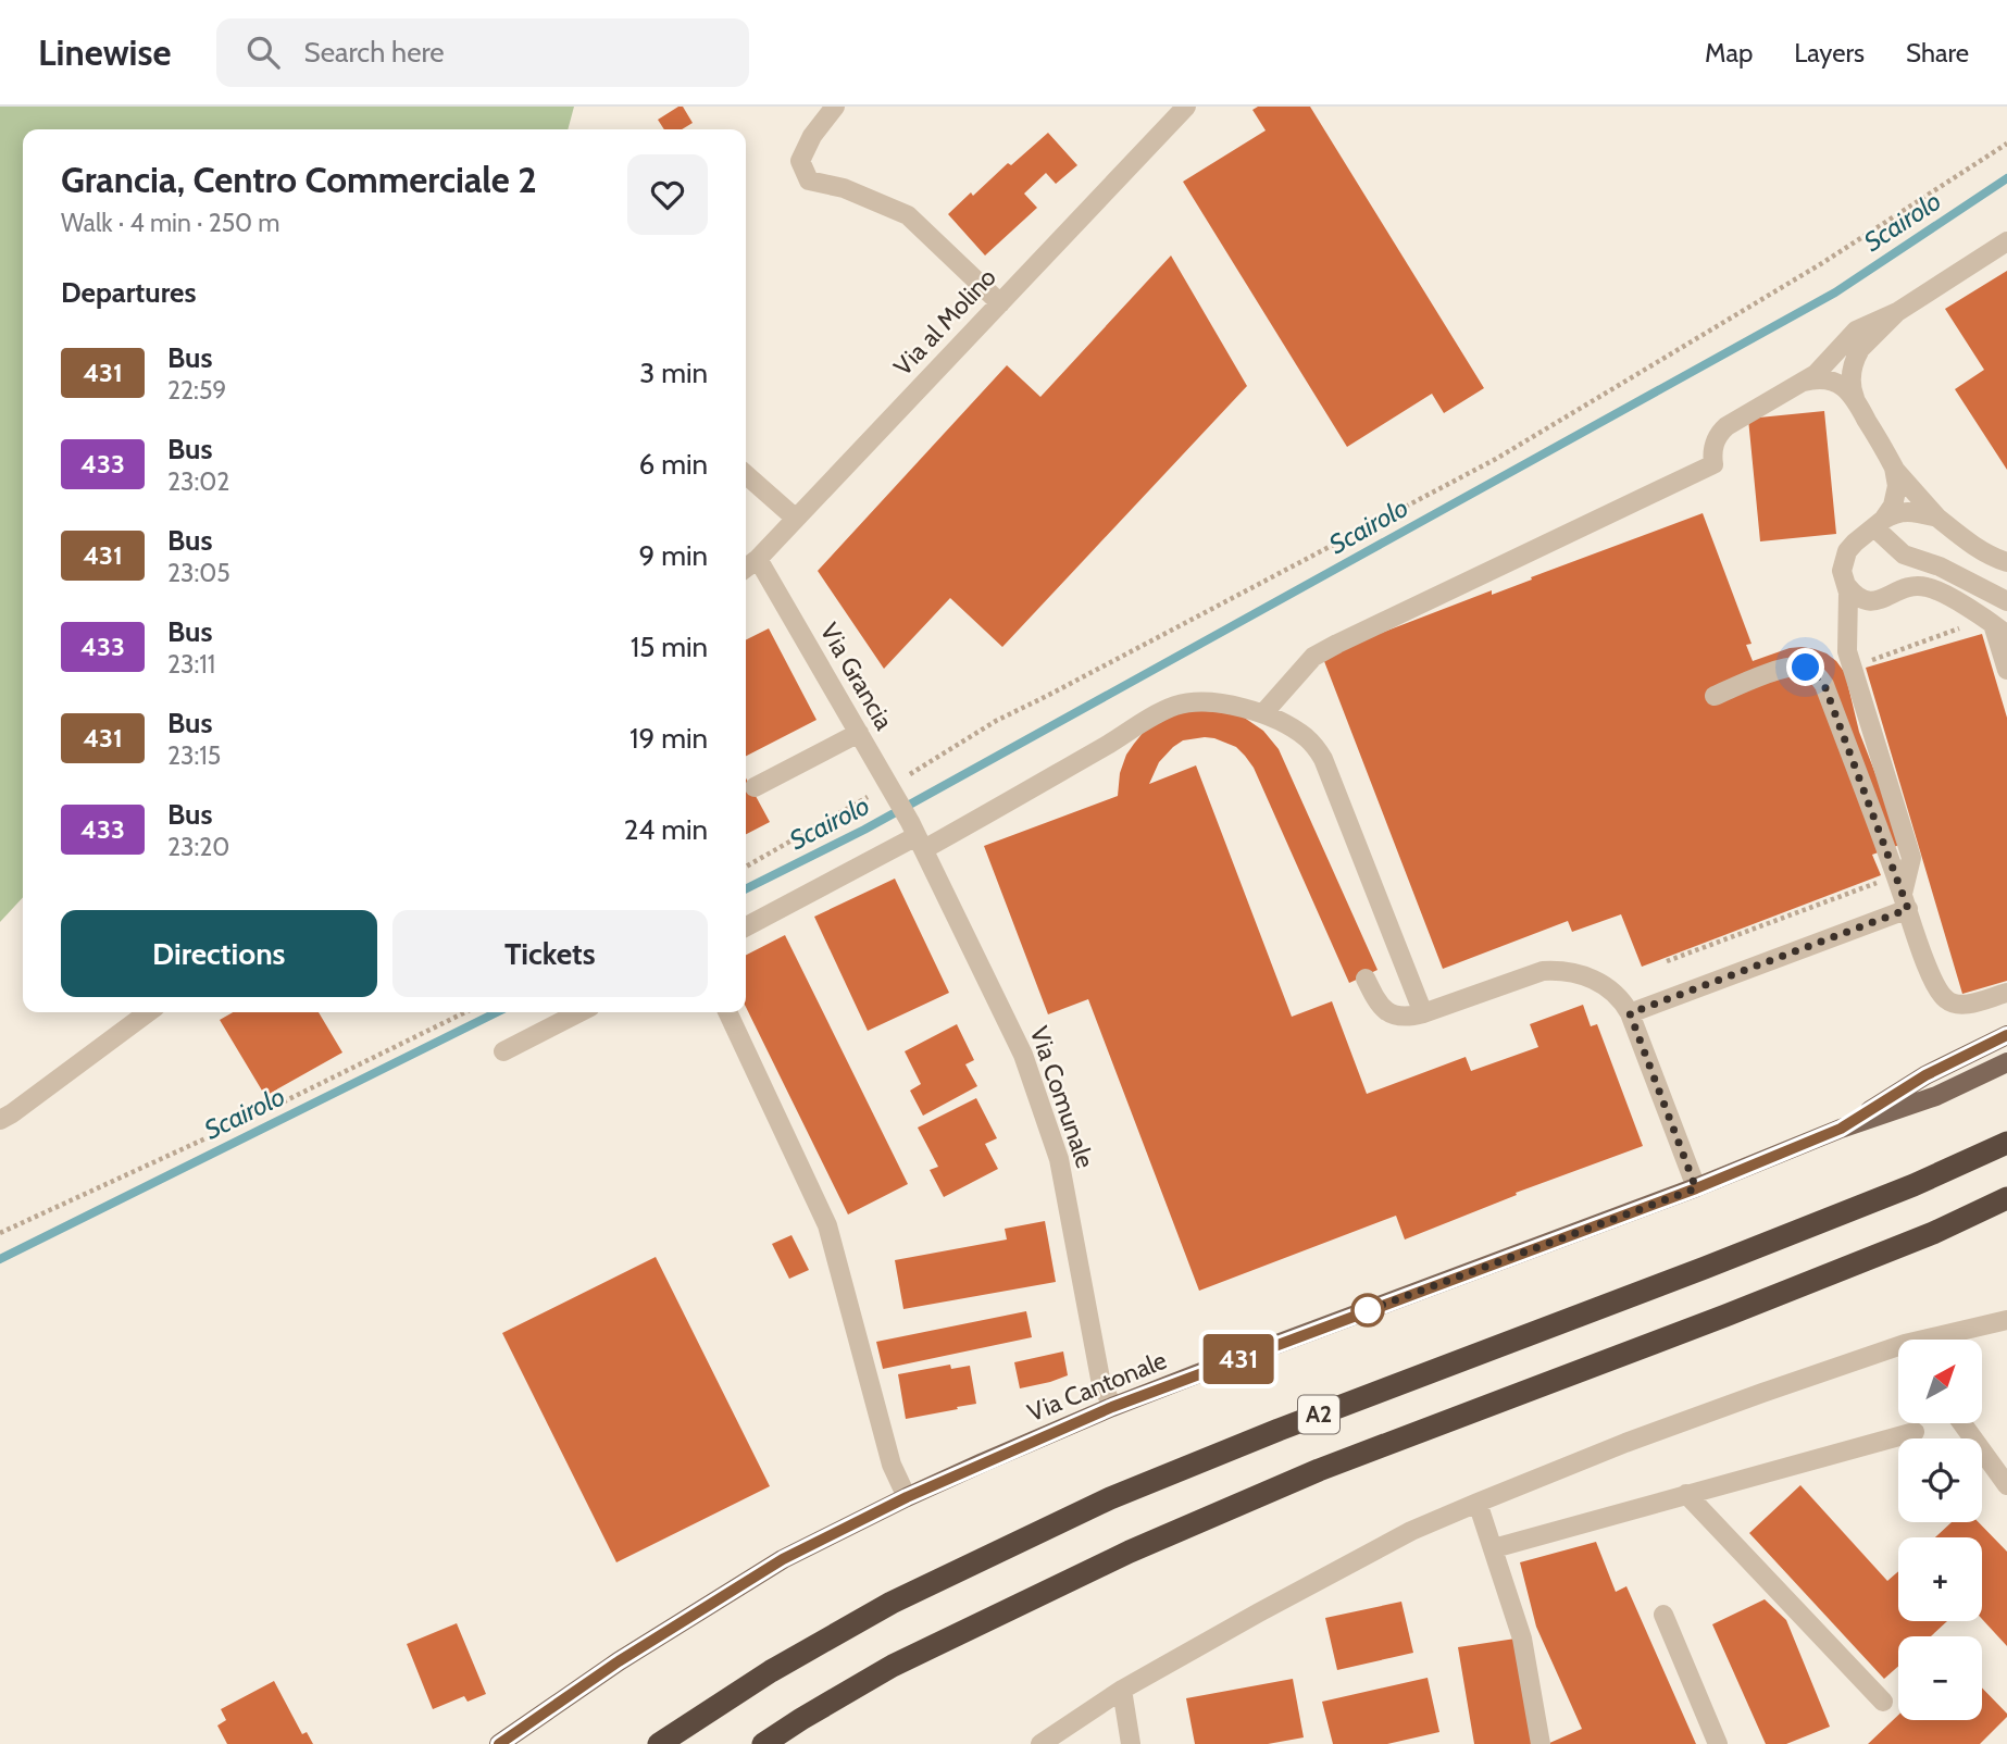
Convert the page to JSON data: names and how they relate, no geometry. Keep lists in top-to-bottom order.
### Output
{
  "streets": {
    "highway": ["A2"],
    "main road": ["Via Cantonale"],
    "street": ["Via al Molino", "Via Grancia", "Via Comunale"]
  },
  "crossings": [
    ["Via al Molino", "Via Grancia"],
    ["Via Grancia", "Via Comunale"],
    ["Via Comunale", "Via Cantonale"]
  ],
  "water": ["Scairolo"],
  "lines": ["bus line 431"],
  "north": "top right",
  "page": {
    "header": "Linewise",
    "search": "Search here",
    "nav": ["Map", "Layers", "Share"],
    "on_map": "431",
    "heading": [
      ["Grancia, Centro Commerciale 2", "Walk · 4 min · 250 m"],
      "Departures"
    ],
    "list": [
      {
        "mark": "431",
        "name": "Bus",
        "note": "22:59",
        "value": "3 min"
      },
      {
        "mark": "433",
        "name": "Bus",
        "note": "23:02",
        "value": "6 min"
      },
      {
        "mark": "431",
        "name": "Bus",
        "note": "23:05",
        "value": "9 min"
      },
      {
        "mark": "433",
        "name": "Bus",
        "note": "23:11",
        "value": "15 min"
      },
      {
        "mark": "431",
        "name": "Bus",
        "note": "23:15",
        "value": "19 min"
      },
      {
        "mark": "433",
        "name": "Bus",
        "note": "23:20",
        "value": "24 min"
      }
    ],
    "buttons": ["Directions", "Tickets"],
    "map_buttons": ["+", "−"]
  }
}
